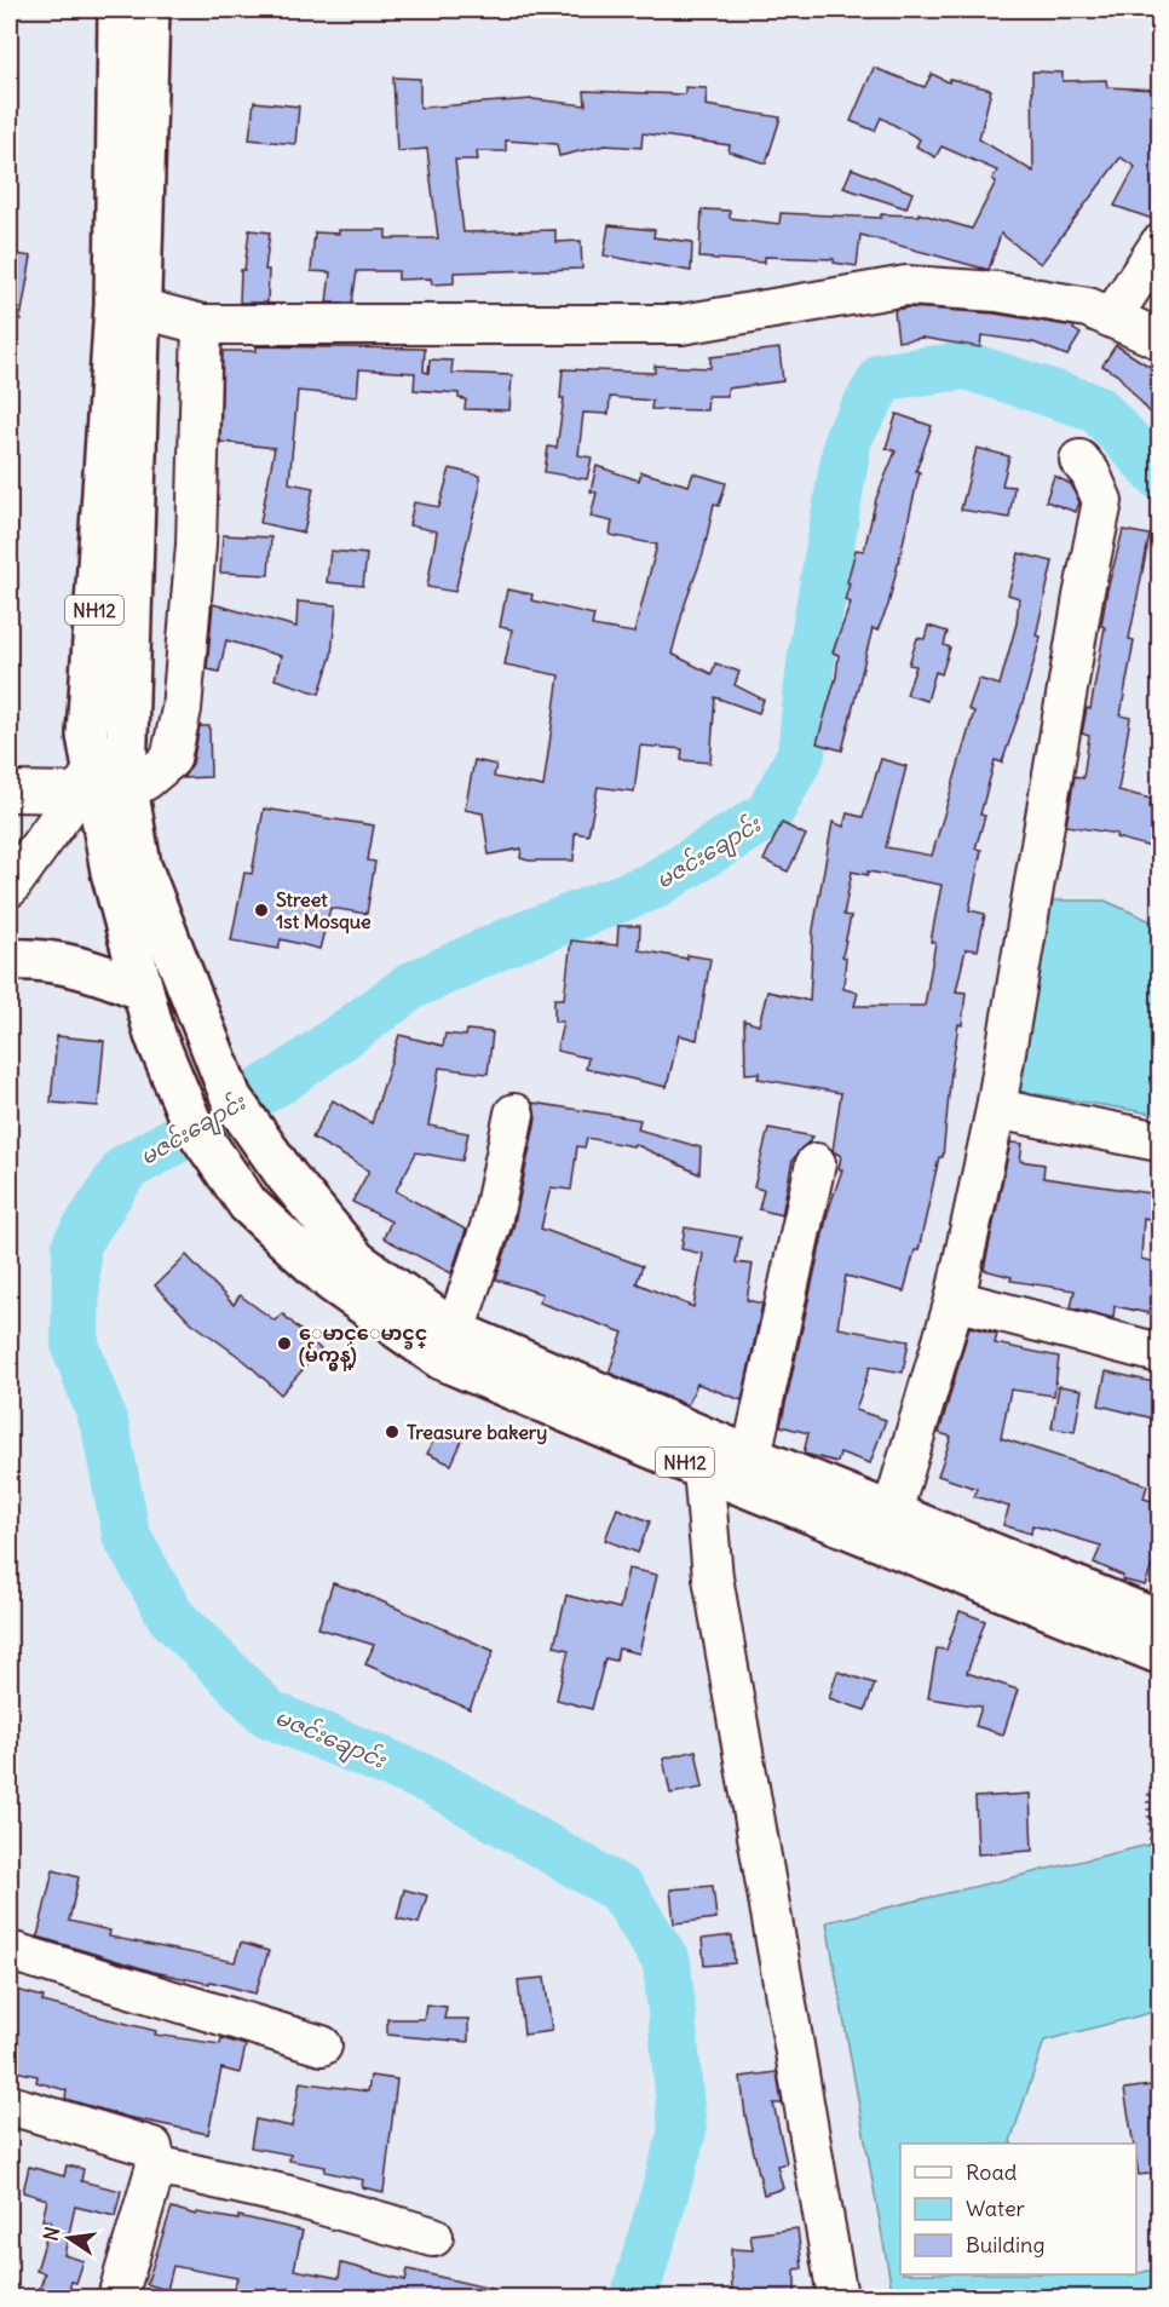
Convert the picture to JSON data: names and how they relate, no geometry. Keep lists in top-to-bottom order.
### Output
{
  "streets": {
    "highway": ["NH12"]
  },
  "water": ["မဇင်းချောင်း"],
  "places": ["Street 1st Mosque", "ေမာင္ေမာင္ခင္ (မ်က္မွန္)", "Treasure bakery"],
  "legend": ["Road", "Water", "Building"],
  "north": "left"
}
